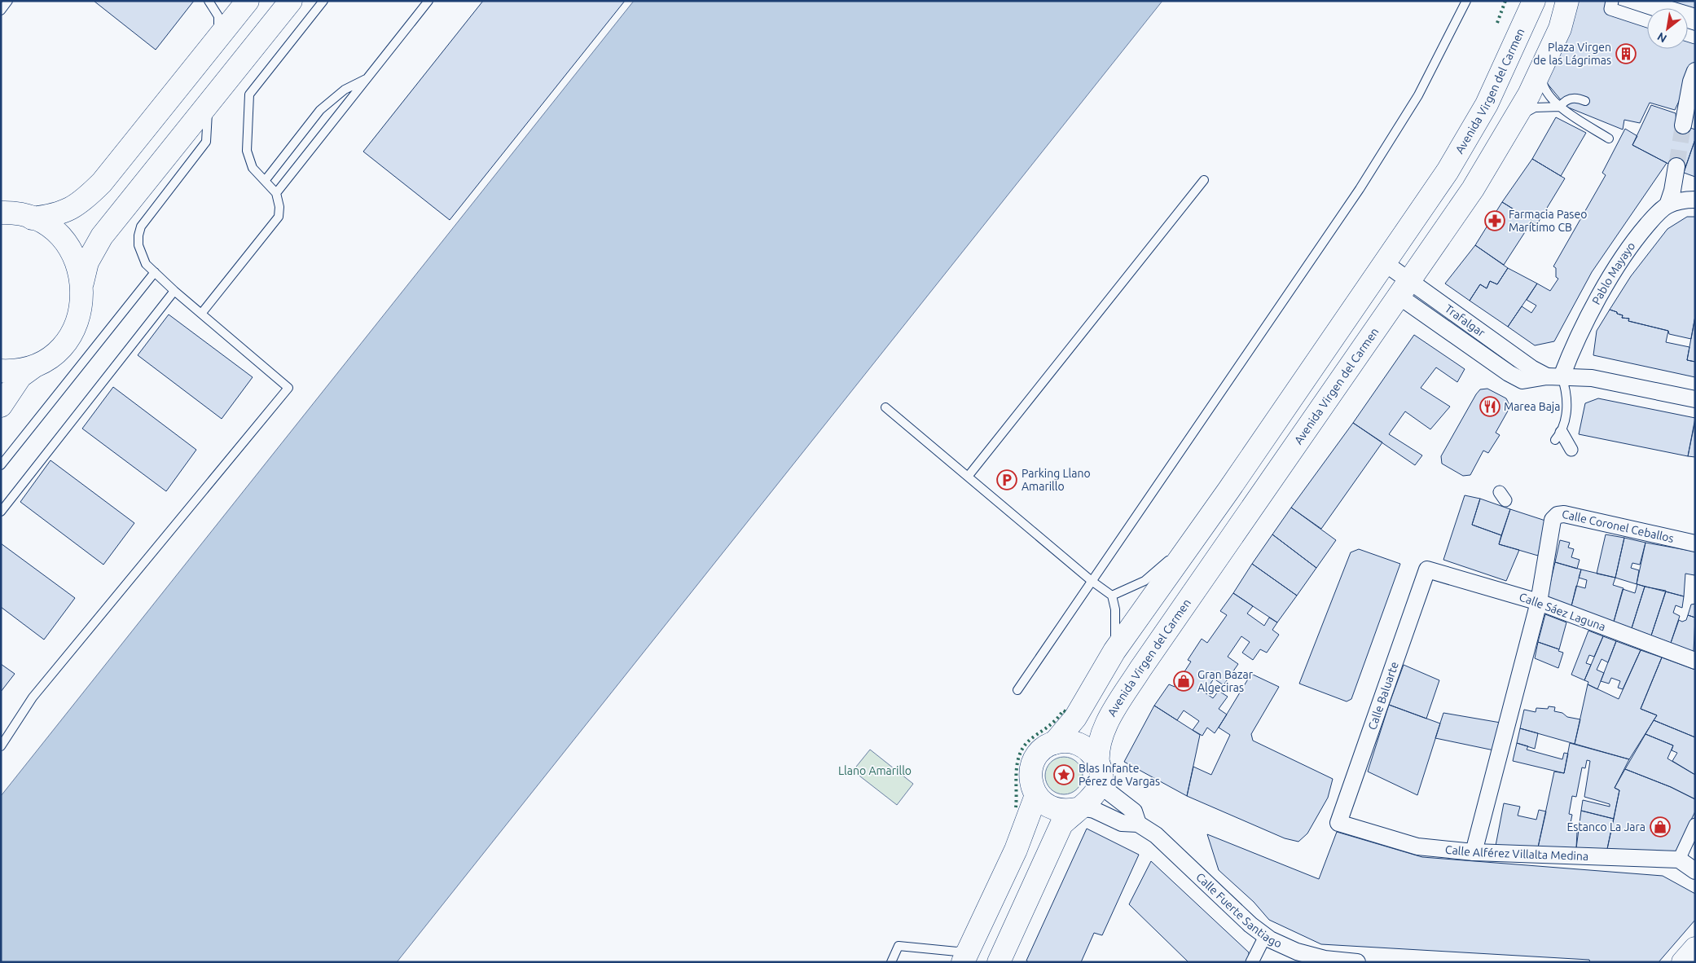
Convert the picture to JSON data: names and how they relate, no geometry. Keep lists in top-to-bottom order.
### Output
{
  "streets": {
    "main road": ["Avenida Virgen del Carmen"],
    "street": [
      "Pablo Mayayo",
      "Trafalgar",
      "Calle Coronel Ceballos",
      "Calle Sáez Laguna",
      "Calle Baluarte",
      "Calle Alférez Villalta Medina",
      "Calle Fuerte Santiago"
    ]
  },
  "crossings": [
    ["Avenida Virgen del Carmen", "Trafalgar"],
    ["Avenida Virgen del Carmen", "Calle Fuerte Santiago"],
    ["Pablo Mayayo", "Trafalgar"],
    ["Calle Coronel Ceballos", "Calle Sáez Laguna"],
    ["Calle Coronel Ceballos", "Calle Alférez Villalta Medina"],
    ["Calle Sáez Laguna", "Calle Baluarte"],
    ["Calle Baluarte", "Calle Alférez Villalta Medina"]
  ],
  "parks": ["Llano Amarillo"],
  "places": {
    "building": ["Plaza Virgen de las Lágrimas"],
    "pharmacy": ["Farmacia Paseo Marítimo CB"],
    "restaurant": ["Marea Baja"],
    "parking": ["Parking Llano Amarillo"],
    "shop": ["Gran Bazar Algeciras", "Estanco La Jara"],
    "place": ["Blas Infante Pérez de Vargas"]
  },
  "north": "bottom left"
}
